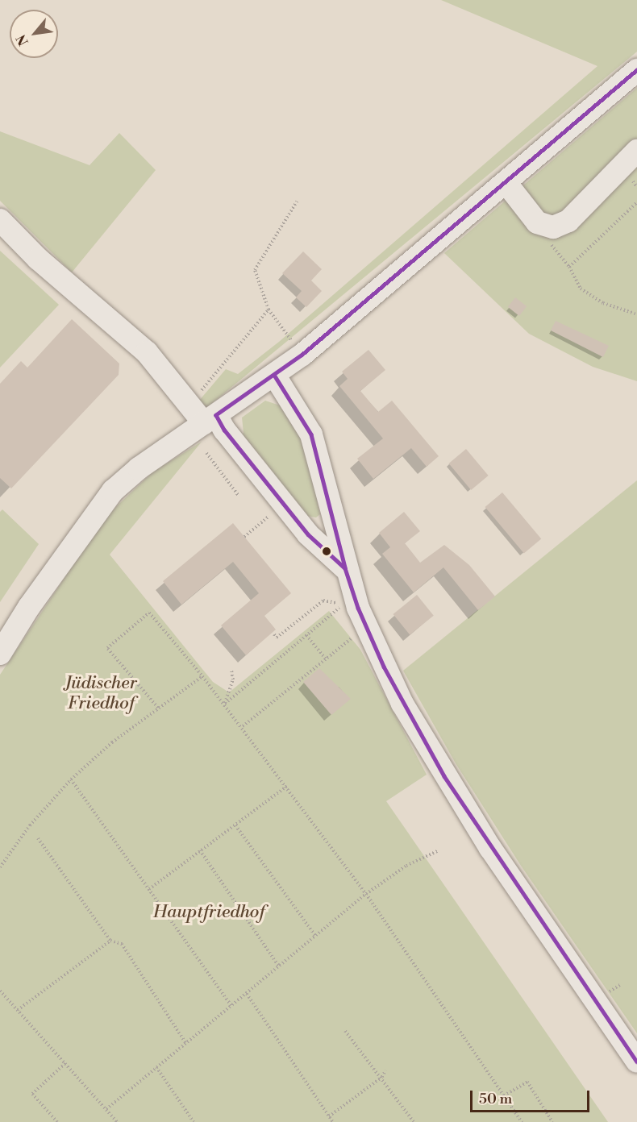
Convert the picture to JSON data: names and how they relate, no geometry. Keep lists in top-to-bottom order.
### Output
{
  "parks": ["Jüdischer Friedhof", "Hauptfriedhof"],
  "scale_bar": "50 m",
  "north": "bottom left"
}
